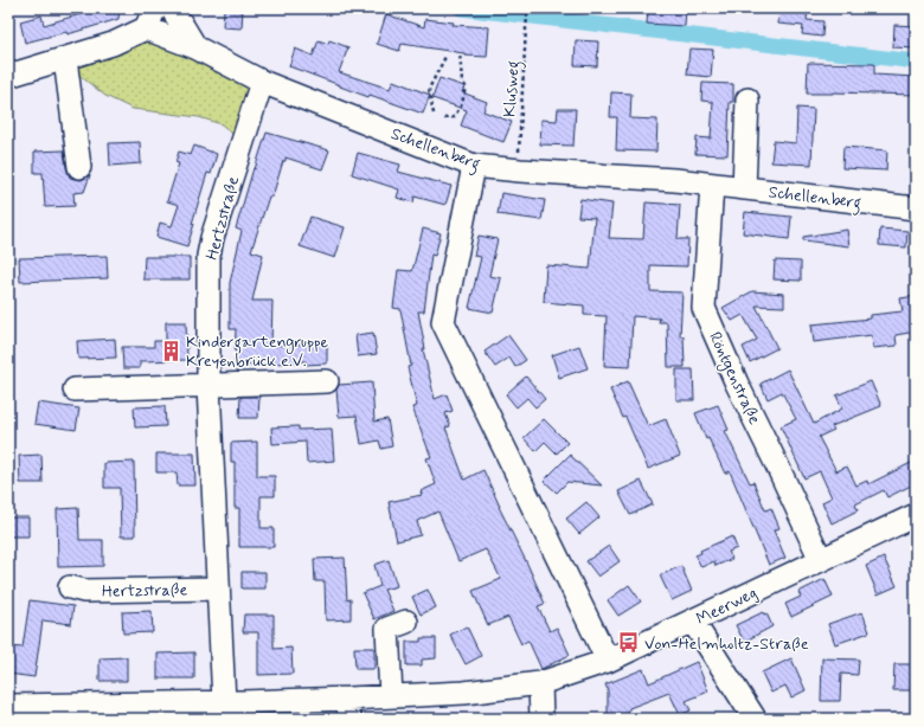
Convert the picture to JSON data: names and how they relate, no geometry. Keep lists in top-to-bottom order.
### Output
{
  "streets": {
    "street": [
      "Schellenberg",
      "Hertzstraße",
      "Röntgenstraße",
      "Meerweg"
    ],
    "path": ["Klusweg"]
  },
  "crossings": [
    ["Klusweg", "Schellenberg"],
    ["Schellenberg", "Hertzstraße"],
    ["Schellenberg", "Röntgenstraße"],
    ["Hertzstraße", "Meerweg"],
    ["Röntgenstraße", "Meerweg"]
  ],
  "places": {
    "building": ["Kindergartengruppe Kreyenbrück e.V."],
    "bus stop": ["Von-Helmholtz-Straße"]
  }
}
